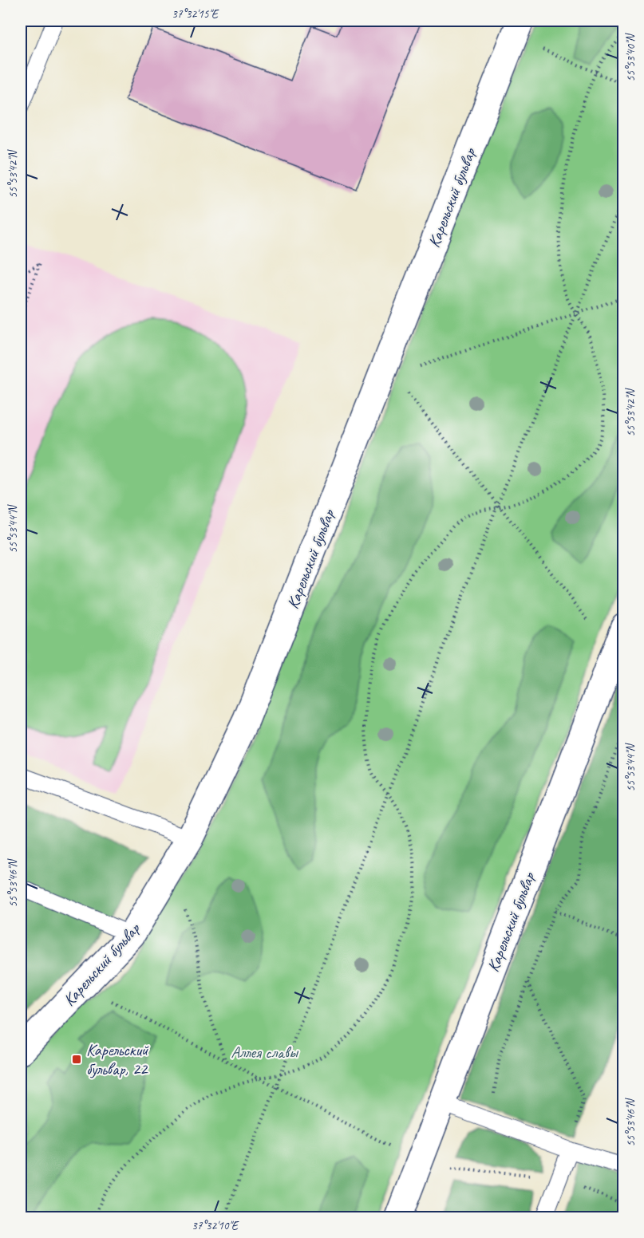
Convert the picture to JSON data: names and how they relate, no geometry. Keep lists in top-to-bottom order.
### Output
{
  "streets": {
    "street": ["Карельский бульвар"]
  },
  "parks": ["Аллея славы"],
  "places": {
    "transit": ["Карельский бульвар, 22"]
  },
  "coordinates": [
    "37°32'15\"E",
    "55°53'40\"N",
    "55°53'42\"N",
    "55°53'44\"N",
    "55°53'46\"N",
    "37°32'10\"E"
  ]
}
